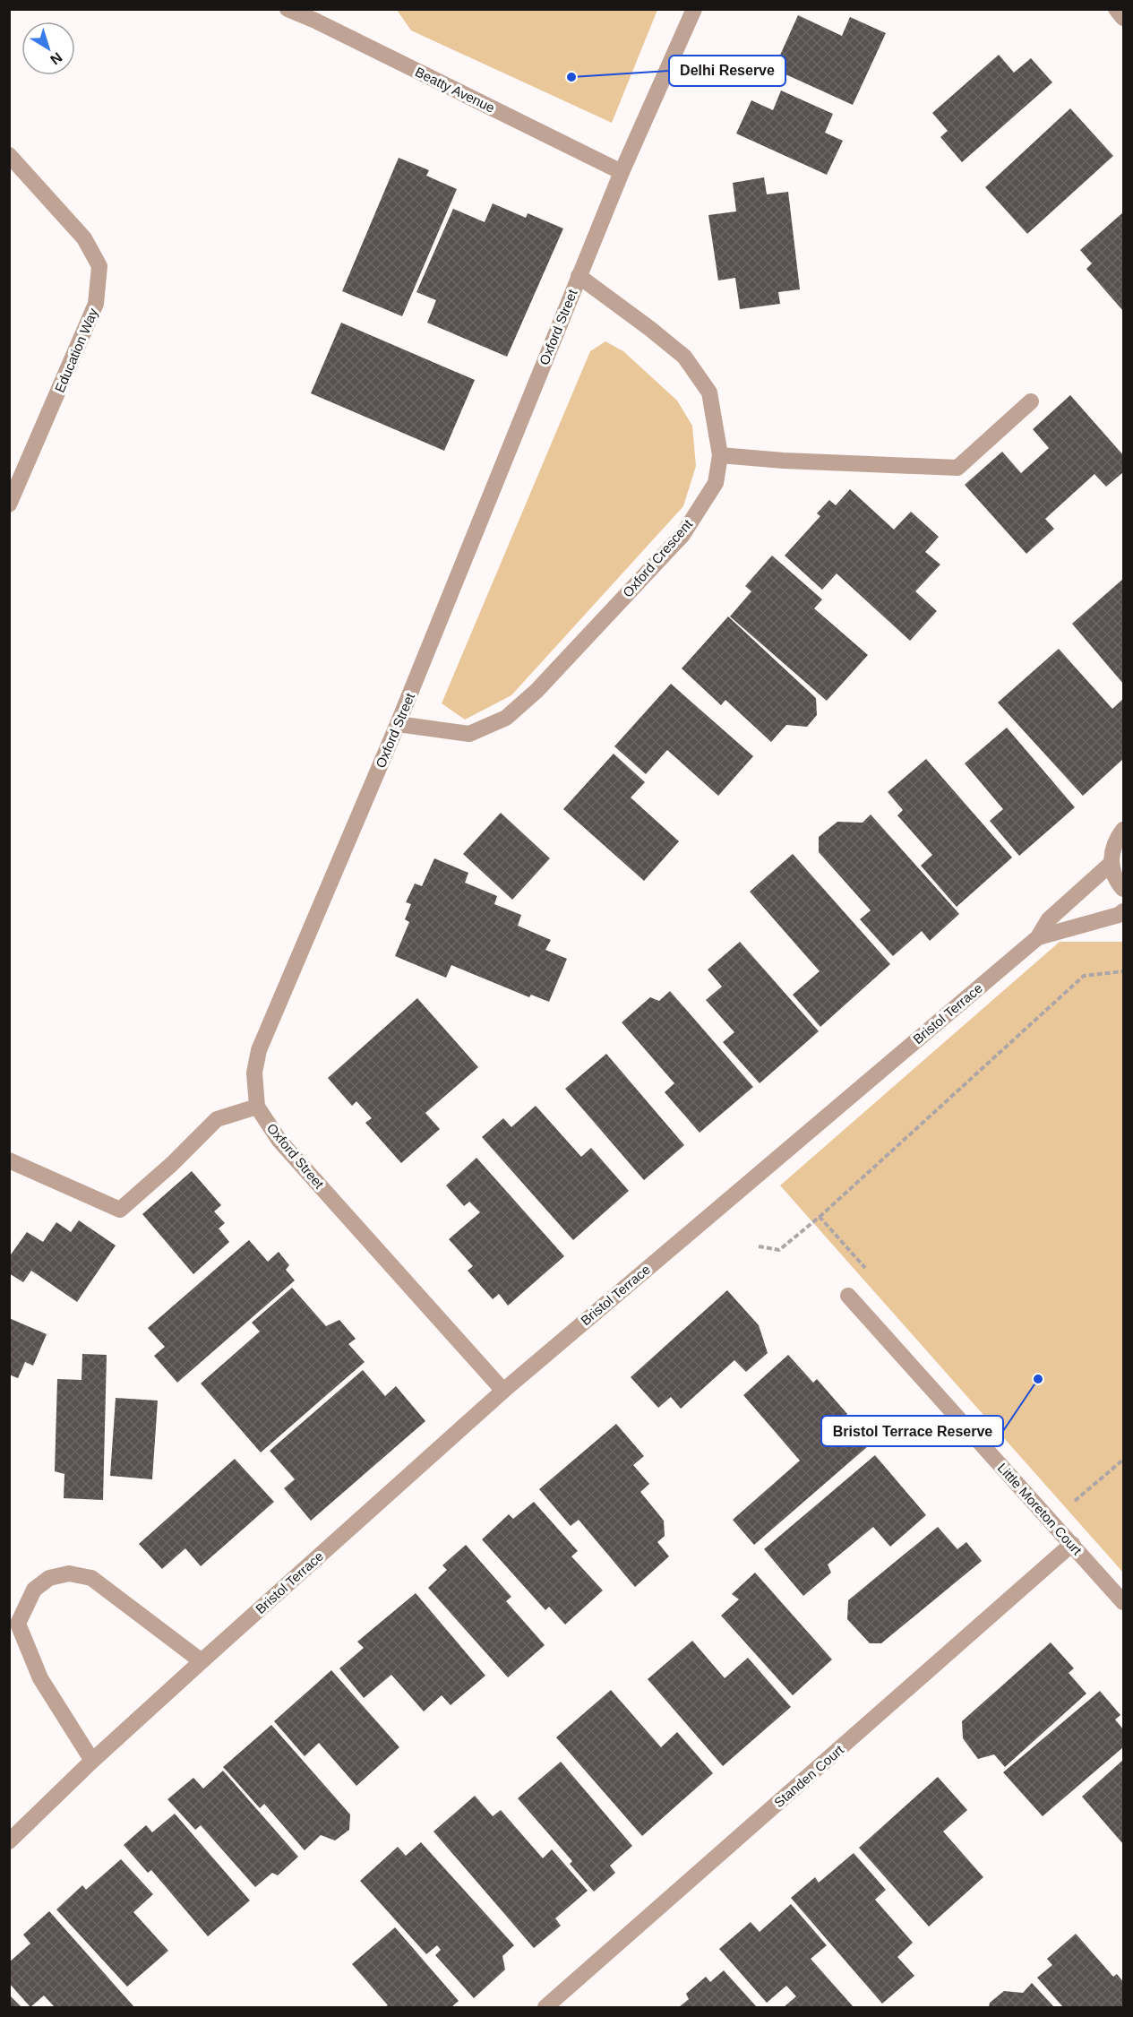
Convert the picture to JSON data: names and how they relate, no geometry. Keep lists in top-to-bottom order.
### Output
{
  "streets": {
    "street": [
      "Beatty Avenue",
      "Oxford Street",
      "Education Way",
      "Oxford Crescent",
      "Bristol Terrace",
      "Little Moreton Court",
      "Standen Court"
    ]
  },
  "crossings": [
    ["Beatty Avenue", "Oxford Street"],
    ["Oxford Street", "Oxford Crescent"],
    ["Oxford Street", "Bristol Terrace"],
    ["Little Moreton Court", "Standen Court"]
  ],
  "places": ["Delhi Reserve", "Bristol Terrace Reserve"],
  "north": "bottom right"
}
